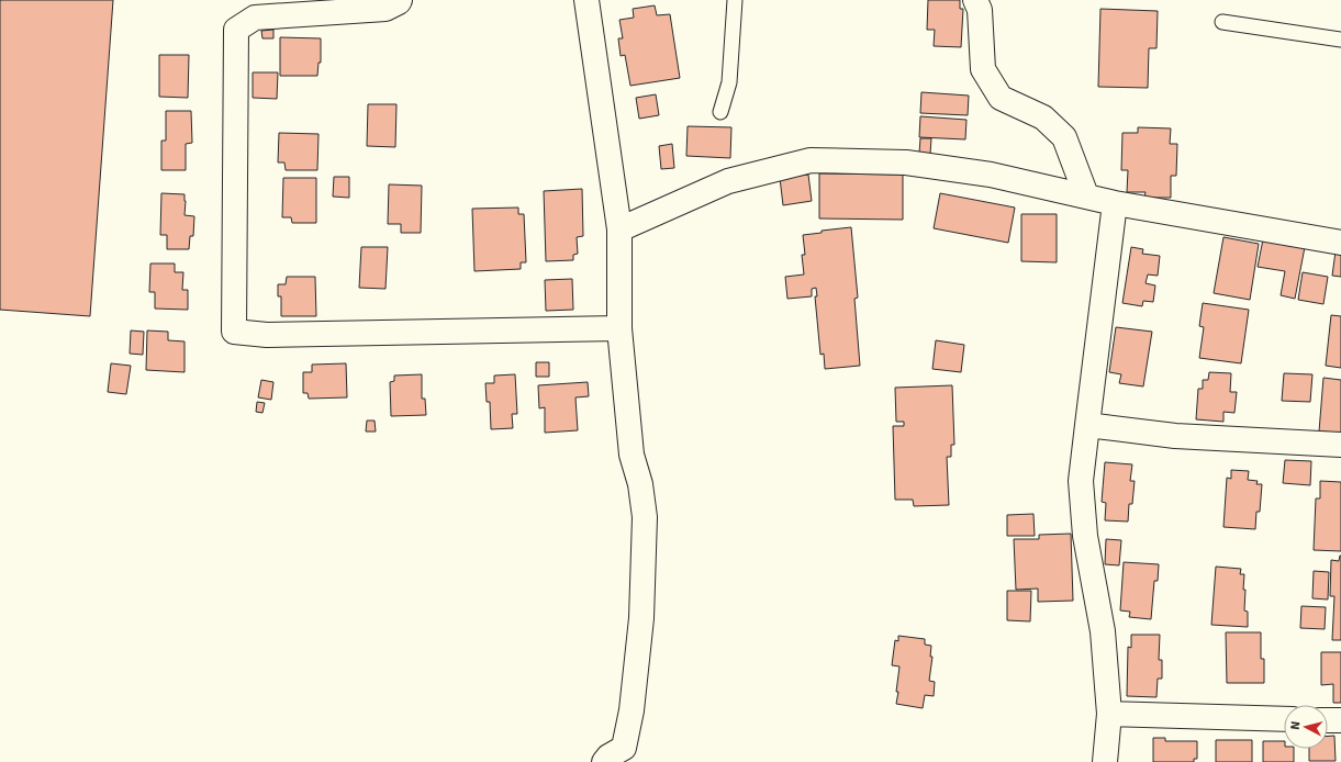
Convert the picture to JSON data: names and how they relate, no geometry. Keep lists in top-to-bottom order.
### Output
{
  "north": "left"
}
